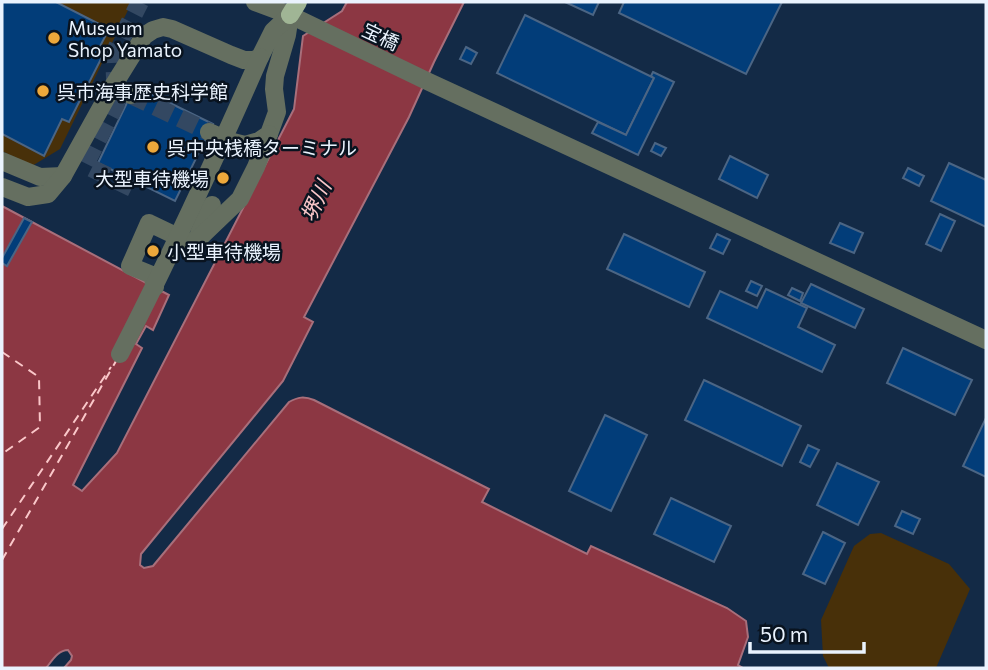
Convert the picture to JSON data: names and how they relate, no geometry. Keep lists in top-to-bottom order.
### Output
{
  "streets": {
    "street": ["宝橋"]
  },
  "water": ["堺川"],
  "places": [
    "Museum Shop Yamato",
    "呉市海事歴史科学館",
    "呉中央桟橋ターミナル",
    "大型車待機場",
    "小型車待機場"
  ],
  "scale_bar": "50 m"
}
